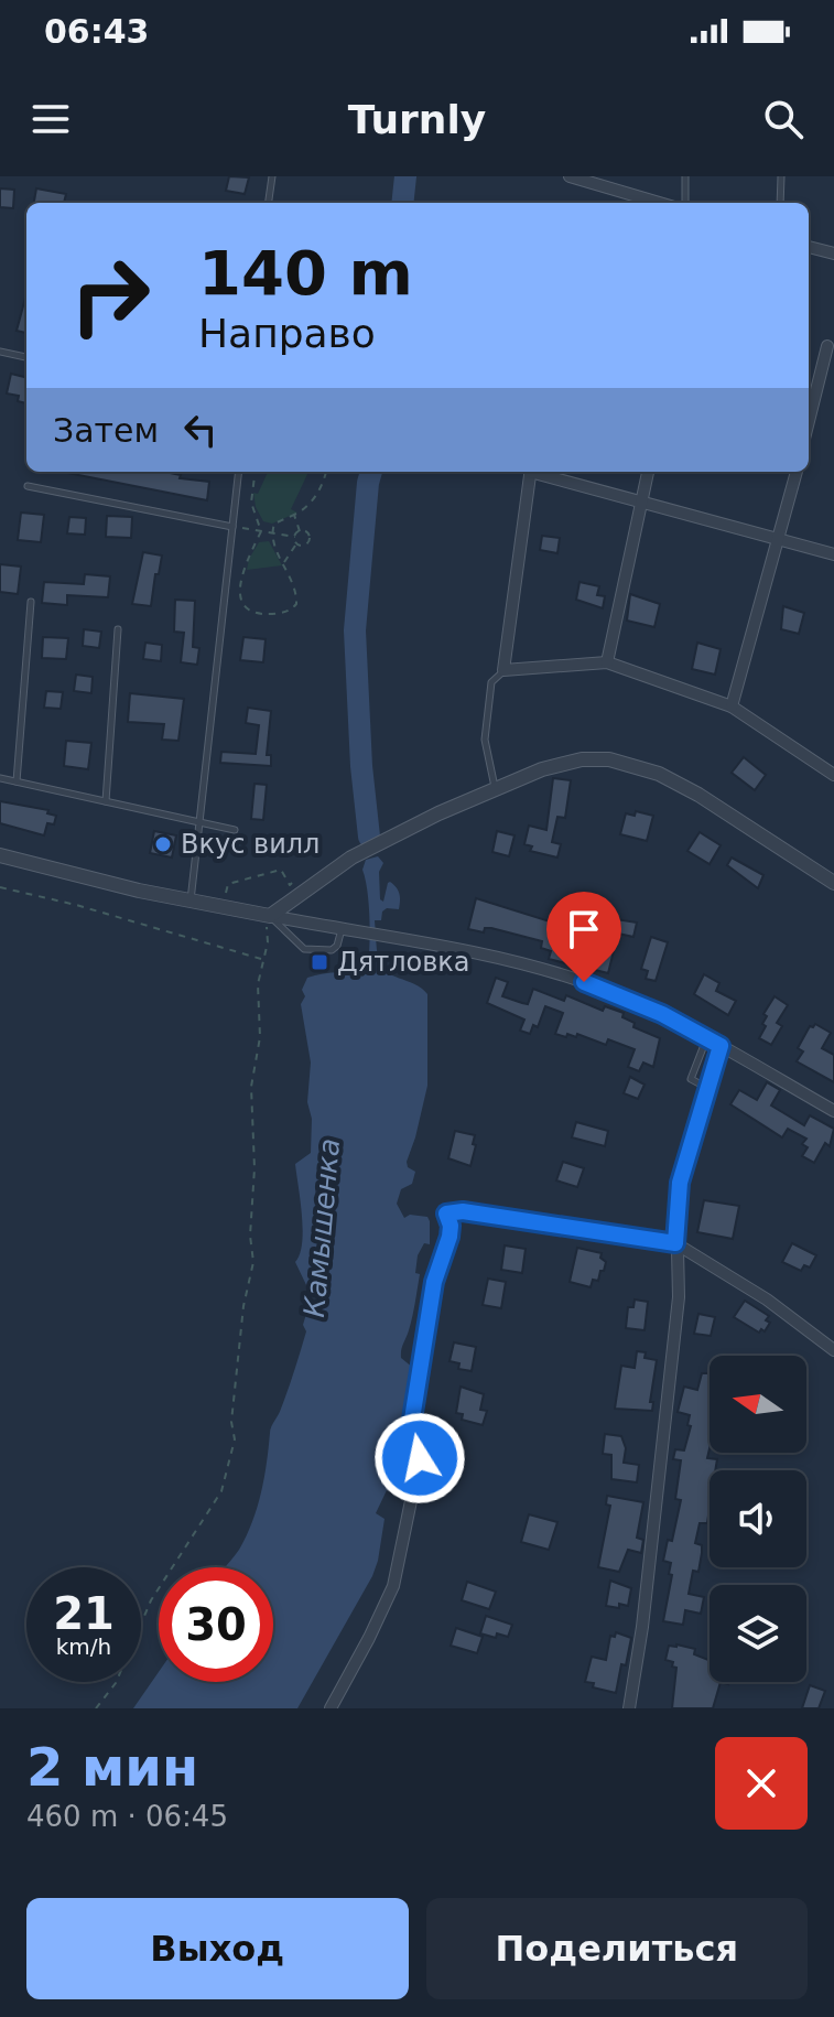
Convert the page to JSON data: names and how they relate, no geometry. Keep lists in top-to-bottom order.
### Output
{
  "water": ["Камышенка"],
  "places": {
    "other": ["Вкус вилл"],
    "transit": ["Дятловка"]
  },
  "north": "left",
  "page": {
    "status": "06:43",
    "header": "Turnly",
    "turn": ["140 m", "Направо"],
    "then": "Затем",
    "speed": "21 km/h",
    "limit": "30",
    "heading": ["2 мин", "460 m · 06:45"],
    "buttons": ["Выход", "Поделиться"]
  }
}
